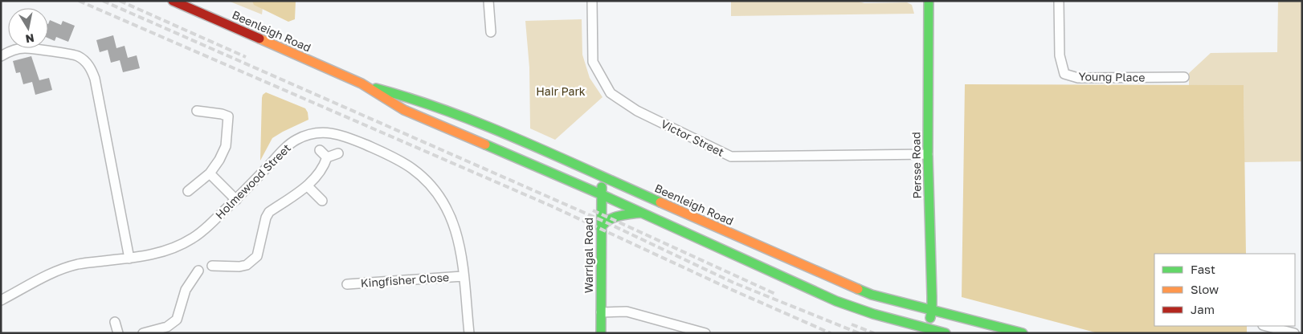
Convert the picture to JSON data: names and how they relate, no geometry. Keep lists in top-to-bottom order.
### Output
{
  "streets": {
    "main road": ["Beenleigh Road", "Persse Road", "Warrigal Road"],
    "street": [
      "Young Place",
      "Victor Street",
      "Holmewood Street",
      "Kingfisher Close"
    ]
  },
  "crossings": [
    ["Beenleigh Road", "Persse Road"],
    ["Beenleigh Road", "Warrigal Road"],
    ["Victor Street", "Persse Road"],
    ["Holmewood Street", "Kingfisher Close"]
  ],
  "parks": ["Hair Park"],
  "legend": ["Fast", "Slow", "Jam"],
  "north": "bottom"
}
